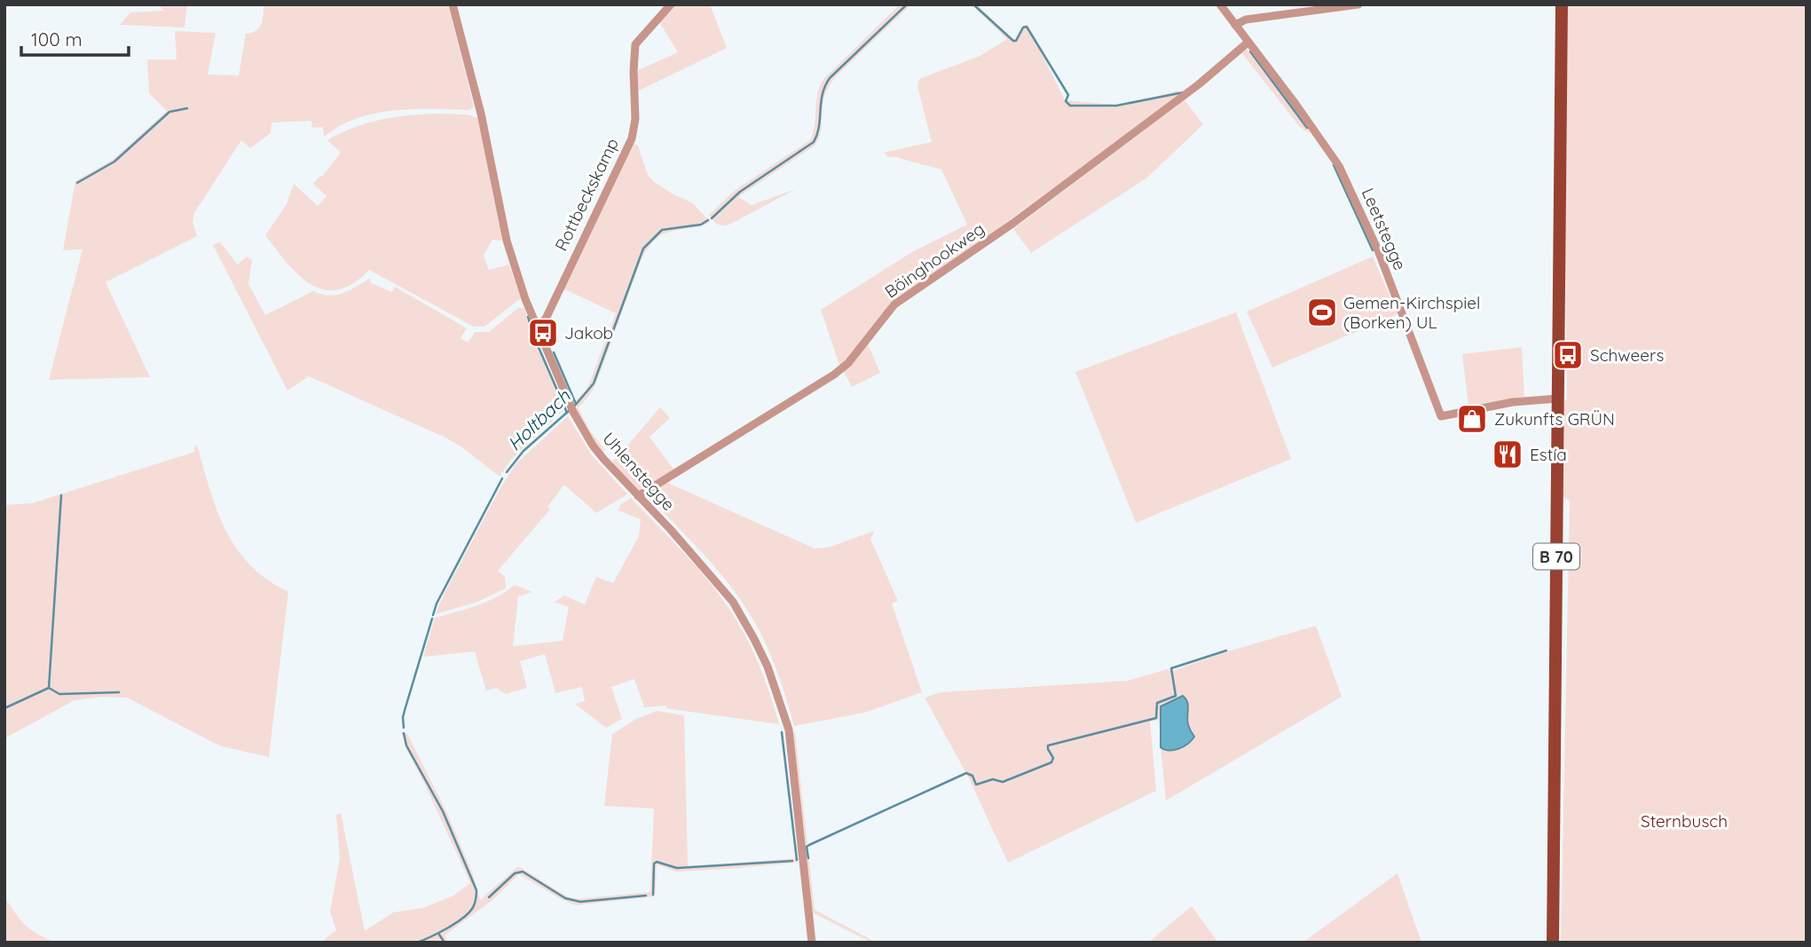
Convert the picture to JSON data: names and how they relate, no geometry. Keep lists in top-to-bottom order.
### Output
{
  "streets": {
    "main road": ["B 70"],
    "street": [
      "Rottbeckskamp",
      "Leetstegge",
      "Böinghookweg",
      "Uhlenstegge"
    ]
  },
  "crossings": [
    ["Rottbeckskamp", "Uhlenstegge"],
    ["Leetstegge", "Böinghookweg"],
    ["Leetstegge", "B 70"],
    ["Böinghookweg", "Uhlenstegge"]
  ],
  "water": ["Holtbach"],
  "parks": ["Sternbusch"],
  "places": {
    "sports": ["Gemen-Kirchspiel (Borken) UL"],
    "bus stop": ["Jakob", "Schweers"],
    "shop": ["Zukunfts GRÜN"],
    "restaurant": ["Estía"]
  },
  "scale_bar": "100 m"
}
